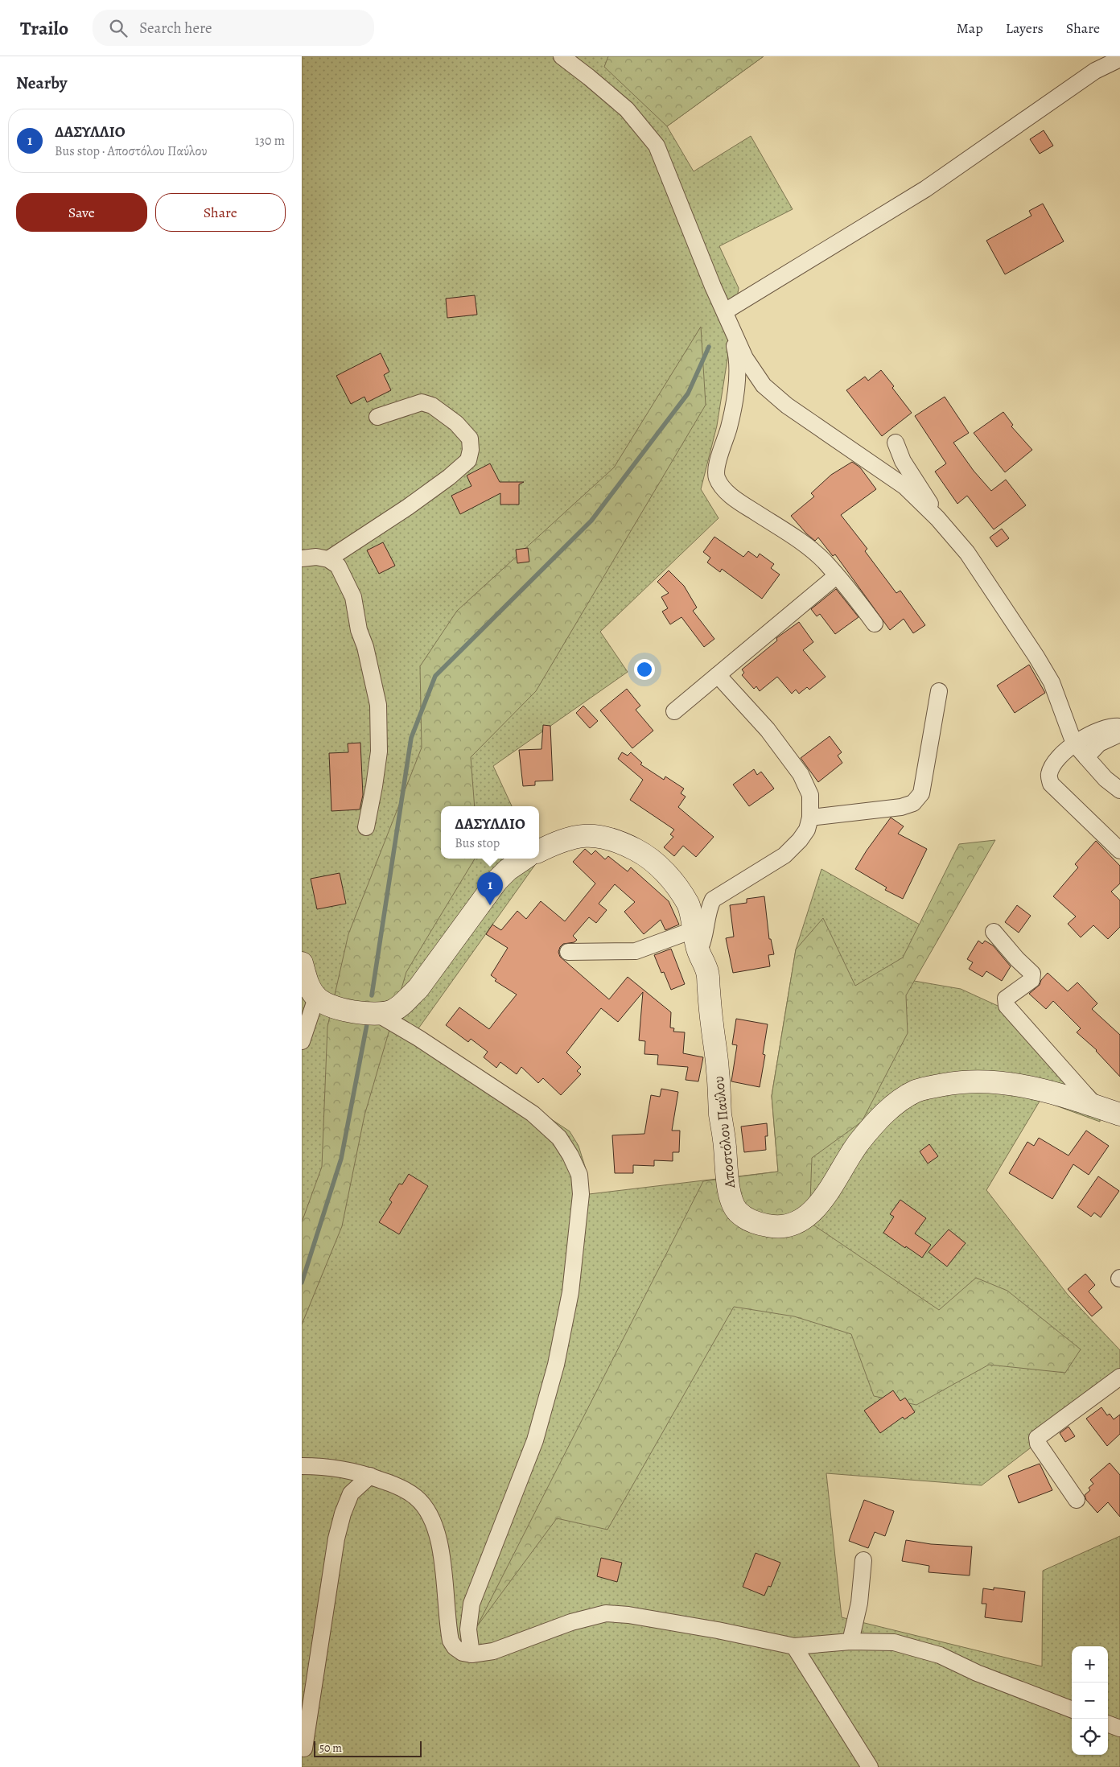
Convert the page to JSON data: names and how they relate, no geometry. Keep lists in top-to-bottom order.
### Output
{
  "streets": {
    "street": ["Αποστόλου Παύλου"]
  },
  "scale_bar": "50 m",
  "page": {
    "header": "Trailo",
    "search": "Search here",
    "nav": ["Map", "Layers", "Share"],
    "heading": "Nearby",
    "list": [
      {
        "mark": "1",
        "name": "ΔΑΣΥΛΛΙΟ",
        "note": "Bus stop · Αποστόλου Παύλου",
        "value": "130 m"
      }
    ],
    "buttons": ["Save", "Share"],
    "popup": ["ΔΑΣΥΛΛΙΟ", "Bus stop"],
    "pins": "1",
    "map_buttons": ["+", "−"],
    "scale": "50 m"
  }
}
